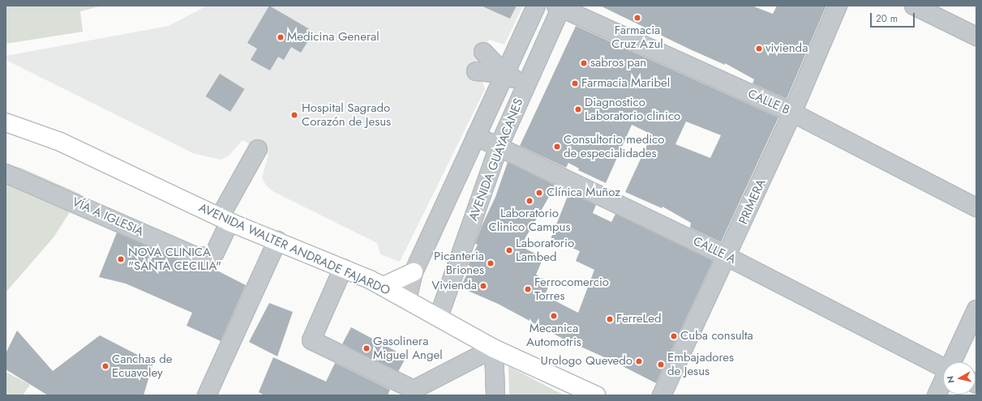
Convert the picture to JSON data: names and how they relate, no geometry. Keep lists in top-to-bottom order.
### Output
{
  "streets": {
    "main road": ["AVENIDA WALTER ANDRADE FAJARDO"],
    "street": [
      "CALLE B",
      "AVENIDA GUAYACANES",
      "PRIMERA",
      "VÍA A IGLESIA",
      "CALLE A"
    ]
  },
  "crossings": [
    ["CALLE B", "AVENIDA GUAYACANES"],
    ["CALLE B", "PRIMERA"],
    ["AVENIDA GUAYACANES", "AVENIDA WALTER ANDRADE FAJARDO"],
    ["AVENIDA GUAYACANES", "CALLE A"],
    ["PRIMERA", "CALLE A"],
    ["VÍA A IGLESIA", "AVENIDA WALTER ANDRADE FAJARDO"]
  ],
  "places": [
    "Farmacia Cruz Azul",
    "Medicina General",
    "vivienda",
    "sabros pan",
    "Farmacia Maribel",
    "Diagnostico Laboratorio clinico",
    "Hospital Sagrado Corazón de Jesus",
    "Consultorio medico de especialidades",
    "Clínica Muñoz",
    "Laboratorio Clinico Campus",
    "Laboratorio Lambed",
    "NOVA CLINICA \"SANTA CECILIA\"",
    "Picanteria Briones",
    "Vivienda",
    "Ferrocomercio Torres",
    "Mecanica Automotris",
    "FerreLed",
    "Cuba consulta",
    "Gasolinera Miguel Angel",
    "Urologo Quevedo",
    "Embajadores de Jesus",
    "Canchas de Ecuavoley"
  ],
  "scale_bar": "20 m",
  "north": "left"
}
